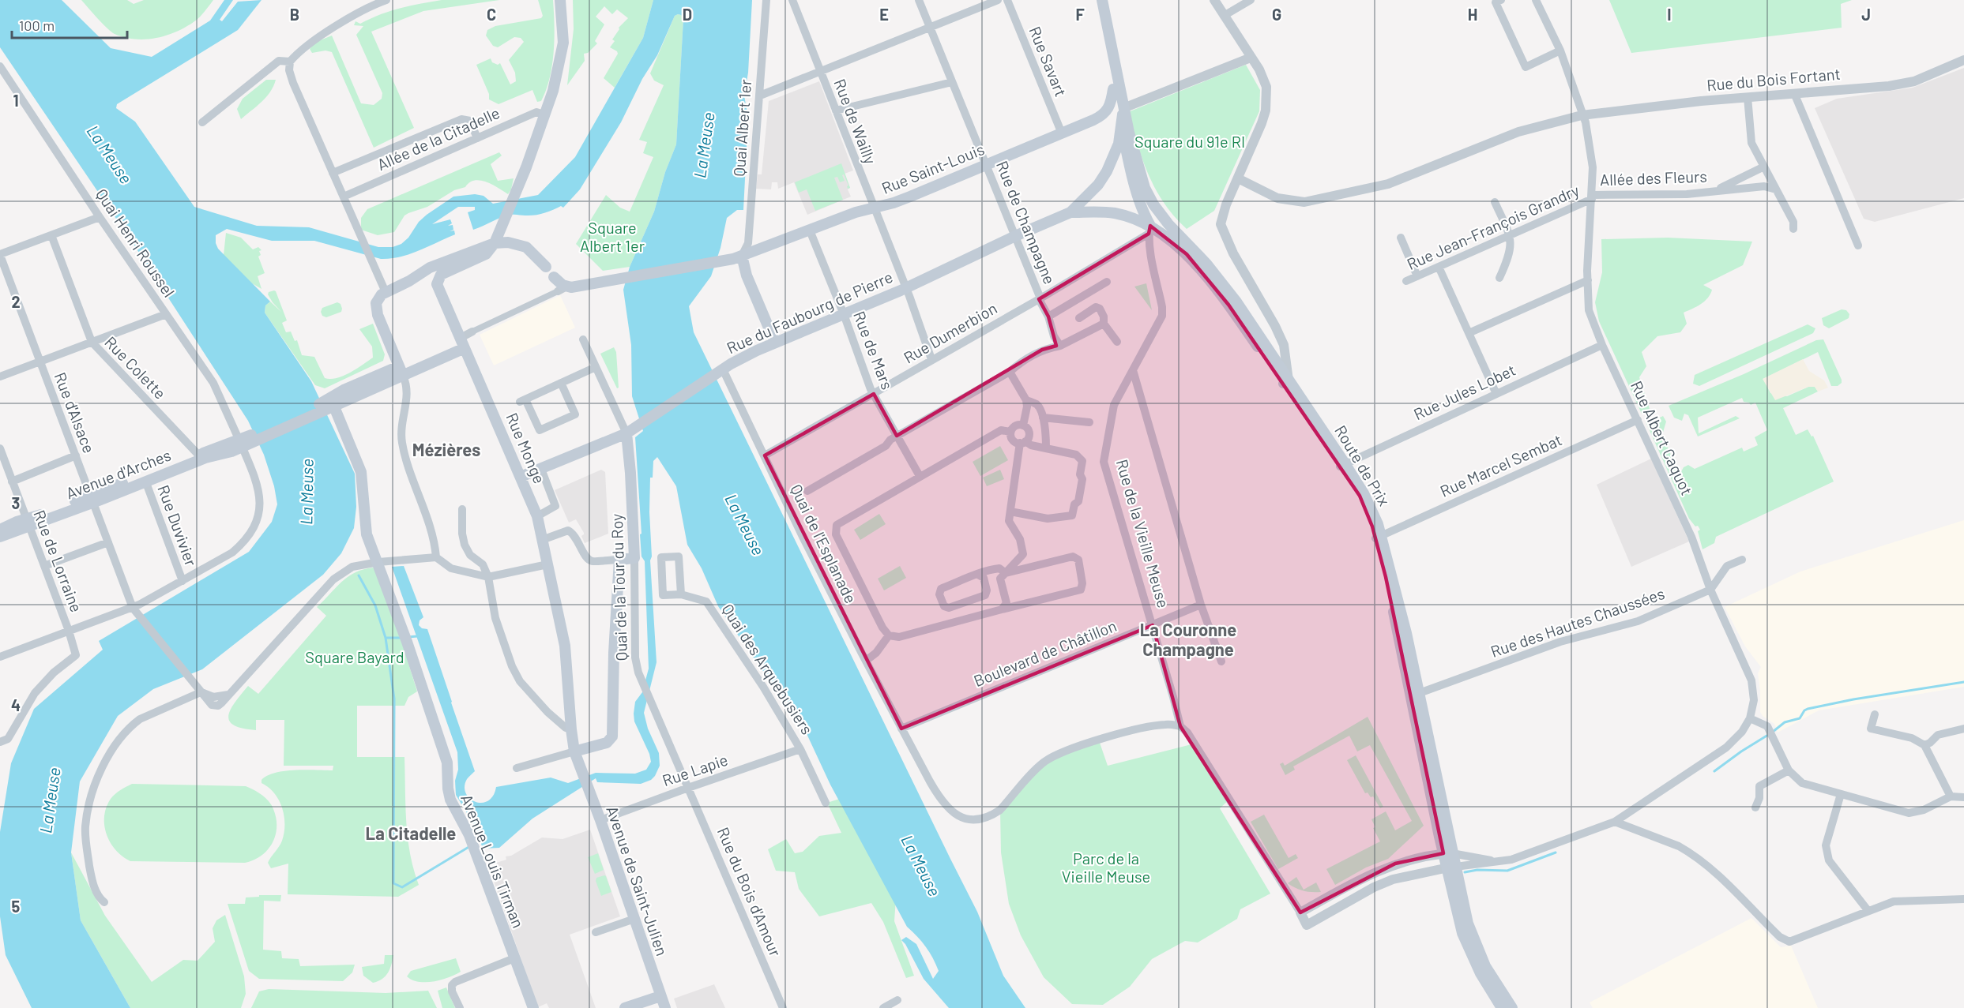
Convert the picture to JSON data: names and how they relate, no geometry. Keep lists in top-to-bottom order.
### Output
{
  "streets": {
    "main road": [
      "Rue Saint-Louis",
      "Rue du Faubourg de Pierre",
      "Rue Monge",
      "Route de Prix",
      "Avenue d'Arches",
      "Quai de la Tour du Roy",
      "Avenue Louis Tirman",
      "Avenue de Saint-Julien"
    ],
    "street": [
      "Rue Savart",
      "Rue du Bois Fortant",
      "Rue de Wailly",
      "Quai Albert 1er",
      "Allée de la Citadelle",
      "Allée des Fleurs",
      "Rue de Champagne",
      "Rue Jean-François Grandry",
      "Quai Henri Roussel",
      "Rue Dumerbion",
      "Rue de Mars",
      "Rue Colette",
      "Rue Jules Lobet",
      "Rue d'Alsace",
      "Rue Albert Caquot",
      "Rue Marcel Sembat",
      "Rue Duvivier",
      "Rue de la Vieille Meuse",
      "Quai de l'Esplanade",
      "Rue de Lorraine",
      "Rue des Hautes Chaussées",
      "Boulevard de Châtillon",
      "Quai des Arquebusiers",
      "Rue Lapie",
      "Rue du Bois d'Amour"
    ]
  },
  "crossings": [
    ["Rue Savart", "Rue Saint-Louis"],
    ["Rue du Bois Fortant", "Rue Albert Caquot"],
    ["Rue de Wailly", "Rue Saint-Louis"],
    ["Rue de Wailly", "Rue du Faubourg de Pierre"],
    ["Rue de Wailly", "Rue Dumerbion"],
    ["Quai Albert 1er", "Rue Saint-Louis"],
    ["Rue Saint-Louis", "Rue de Champagne"],
    ["Rue Saint-Louis", "Rue de Mars"],
    ["Allée des Fleurs", "Rue Jean-François Grandry"],
    ["Allée des Fleurs", "Rue Albert Caquot"],
    ["Rue de Champagne", "Rue du Faubourg de Pierre"],
    ["Rue de Champagne", "Rue Dumerbion"],
    ["Rue Jean-François Grandry", "Rue Albert Caquot"],
    ["Quai Henri Roussel", "Rue d'Alsace"],
    ["Quai Henri Roussel", "Avenue d'Arches"],
    ["Quai Henri Roussel", "Rue Duvivier"],
    ["Quai Henri Roussel", "Rue de Lorraine"],
    ["Rue du Faubourg de Pierre", "Rue de Mars"],
    ["Rue du Faubourg de Pierre", "Rue Monge"],
    ["Rue du Faubourg de Pierre", "Route de Prix"],
    ["Rue du Faubourg de Pierre", "Quai de l'Esplanade"],
    ["Rue du Faubourg de Pierre", "Quai de la Tour du Roy"],
    ["Rue Dumerbion", "Rue de Mars"],
    ["Rue Dumerbion", "Route de Prix"],
    ["Rue Dumerbion", "Rue de la Vieille Meuse"],
    ["Rue Dumerbion", "Quai de l'Esplanade"],
    ["Rue Colette", "Avenue d'Arches"],
    ["Rue Jules Lobet", "Rue Albert Caquot"],
    ["Rue Jules Lobet", "Route de Prix"],
    ["Rue d'Alsace", "Avenue d'Arches"],
    ["Rue d'Alsace", "Avenue Louis Tirman"],
    ["Rue Albert Caquot", "Route de Prix"],
    ["Rue Albert Caquot", "Rue Marcel Sembat"],
    ["Rue Albert Caquot", "Rue de la Vieille Meuse"],
    ["Rue Albert Caquot", "Rue des Hautes Chaussées"],
    ["Rue Monge", "Avenue de Saint-Julien"],
    ["Route de Prix", "Rue Marcel Sembat"],
    ["Route de Prix", "Rue de la Vieille Meuse"],
    ["Route de Prix", "Rue des Hautes Chaussées"],
    ["Avenue d'Arches", "Rue Duvivier"],
    ["Avenue d'Arches", "Rue de Lorraine"],
    ["Rue de la Vieille Meuse", "Quai de l'Esplanade"],
    ["Rue de la Vieille Meuse", "Boulevard de Châtillon"],
    ["Quai de l'Esplanade", "Boulevard de Châtillon"],
    ["Quai de la Tour du Roy", "Rue Lapie"],
    ["Quai de la Tour du Roy", "Rue du Bois d'Amour"],
    ["Quai des Arquebusiers", "Rue Lapie"],
    ["Rue Lapie", "Avenue de Saint-Julien"],
    ["Rue Lapie", "Rue du Bois d'Amour"]
  ],
  "districts": ["Mézières", "La Couronne Champagne", "La Citadelle"],
  "water": ["La Meuse"],
  "parks": [
    "Square du 91e RI",
    "Square Albert 1er",
    "Square Bayard",
    "Parc de la Vieille Meuse"
  ],
  "scale_bar": "100 m",
  "grid": {
    "columns": [
      "B",
      "C",
      "D",
      "E",
      "F",
      "G",
      "H",
      "I",
      "J"
    ],
    "rows": [
      "1",
      "2",
      "3",
      "4",
      "5"
    ]
  }
}
